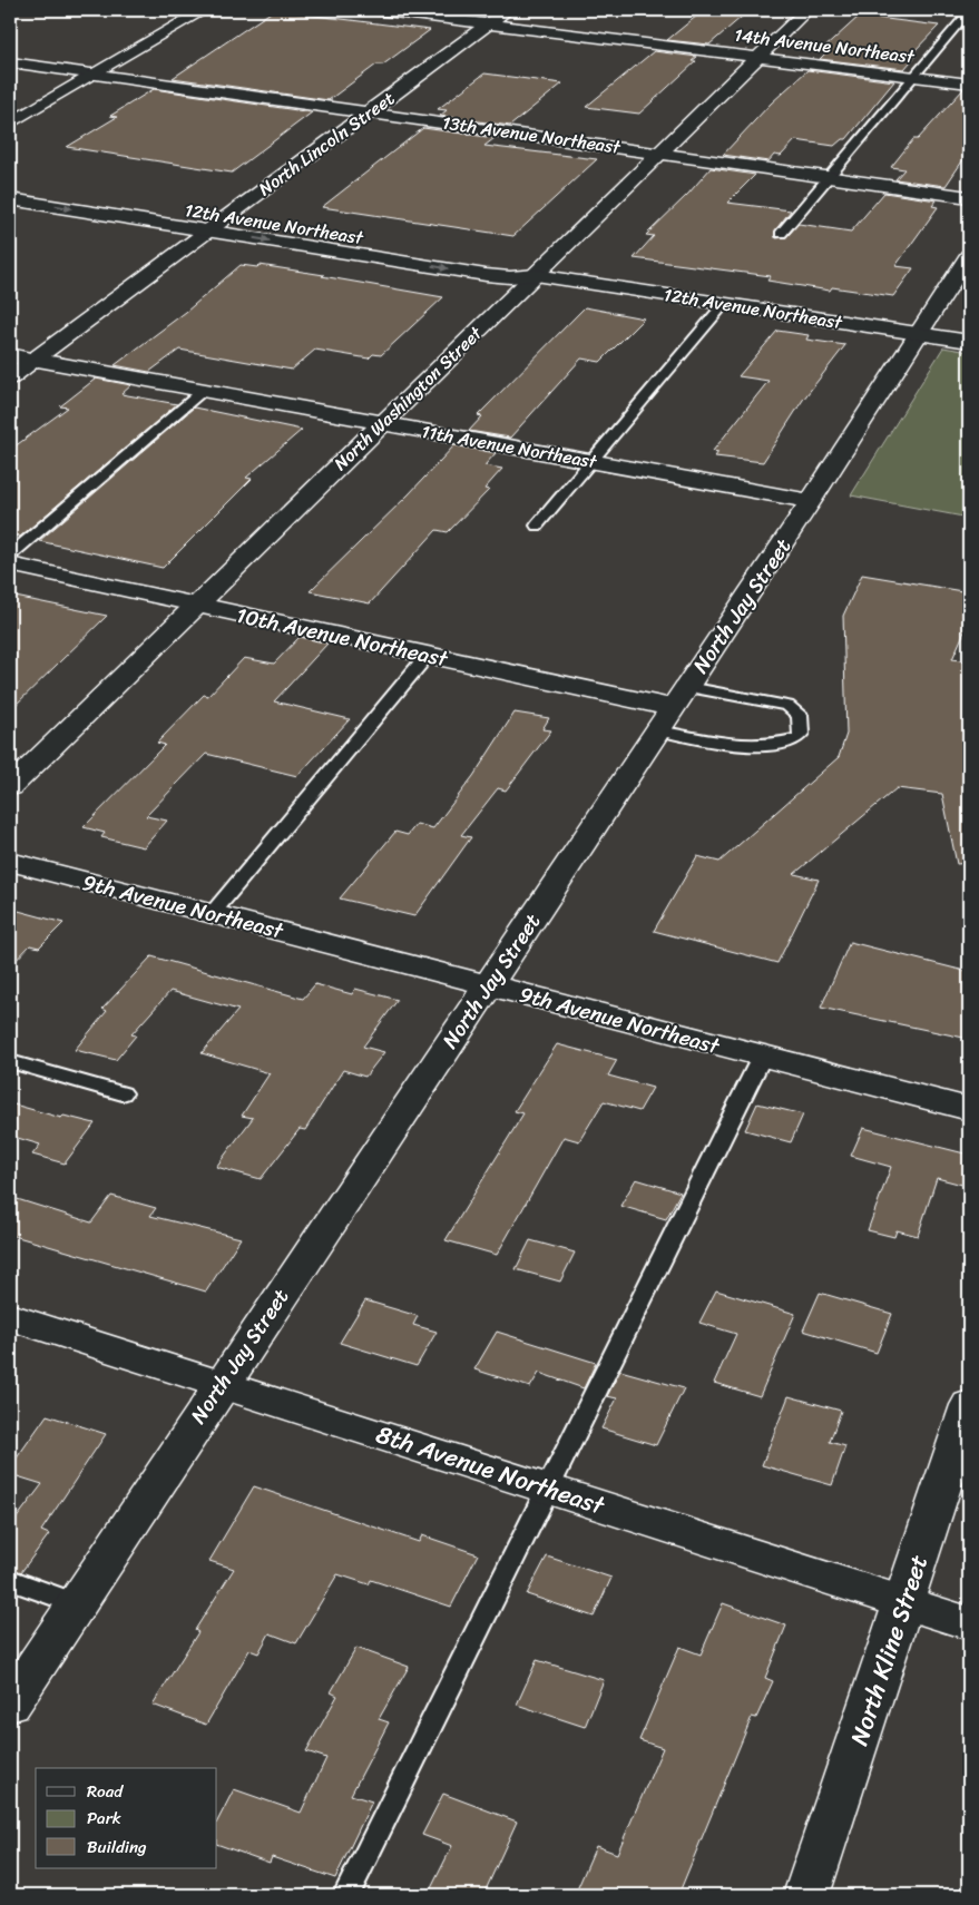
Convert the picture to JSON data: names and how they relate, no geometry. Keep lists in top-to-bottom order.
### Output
{
  "streets": {
    "street": [
      "14th Avenue Northeast",
      "13th Avenue Northeast",
      "North Lincoln Street",
      "12th Avenue Northeast",
      "North Washington Street",
      "11th Avenue Northeast",
      "North Jay Street",
      "10th Avenue Northeast",
      "9th Avenue Northeast",
      "8th Avenue Northeast",
      "North Kline Street"
    ]
  },
  "crossings": [
    ["14th Avenue Northeast", "North Lincoln Street"],
    ["14th Avenue Northeast", "North Washington Street"],
    ["13th Avenue Northeast", "North Lincoln Street"],
    ["13th Avenue Northeast", "North Washington Street"],
    ["North Lincoln Street", "12th Avenue Northeast"],
    ["North Lincoln Street", "11th Avenue Northeast"],
    ["12th Avenue Northeast", "North Washington Street"],
    ["12th Avenue Northeast", "North Jay Street"],
    ["North Washington Street", "11th Avenue Northeast"],
    ["North Washington Street", "10th Avenue Northeast"],
    ["11th Avenue Northeast", "North Jay Street"],
    ["North Jay Street", "10th Avenue Northeast"],
    ["North Jay Street", "9th Avenue Northeast"],
    ["North Jay Street", "8th Avenue Northeast"],
    ["8th Avenue Northeast", "North Kline Street"]
  ],
  "legend": ["Road", "Park", "Building"]
}
